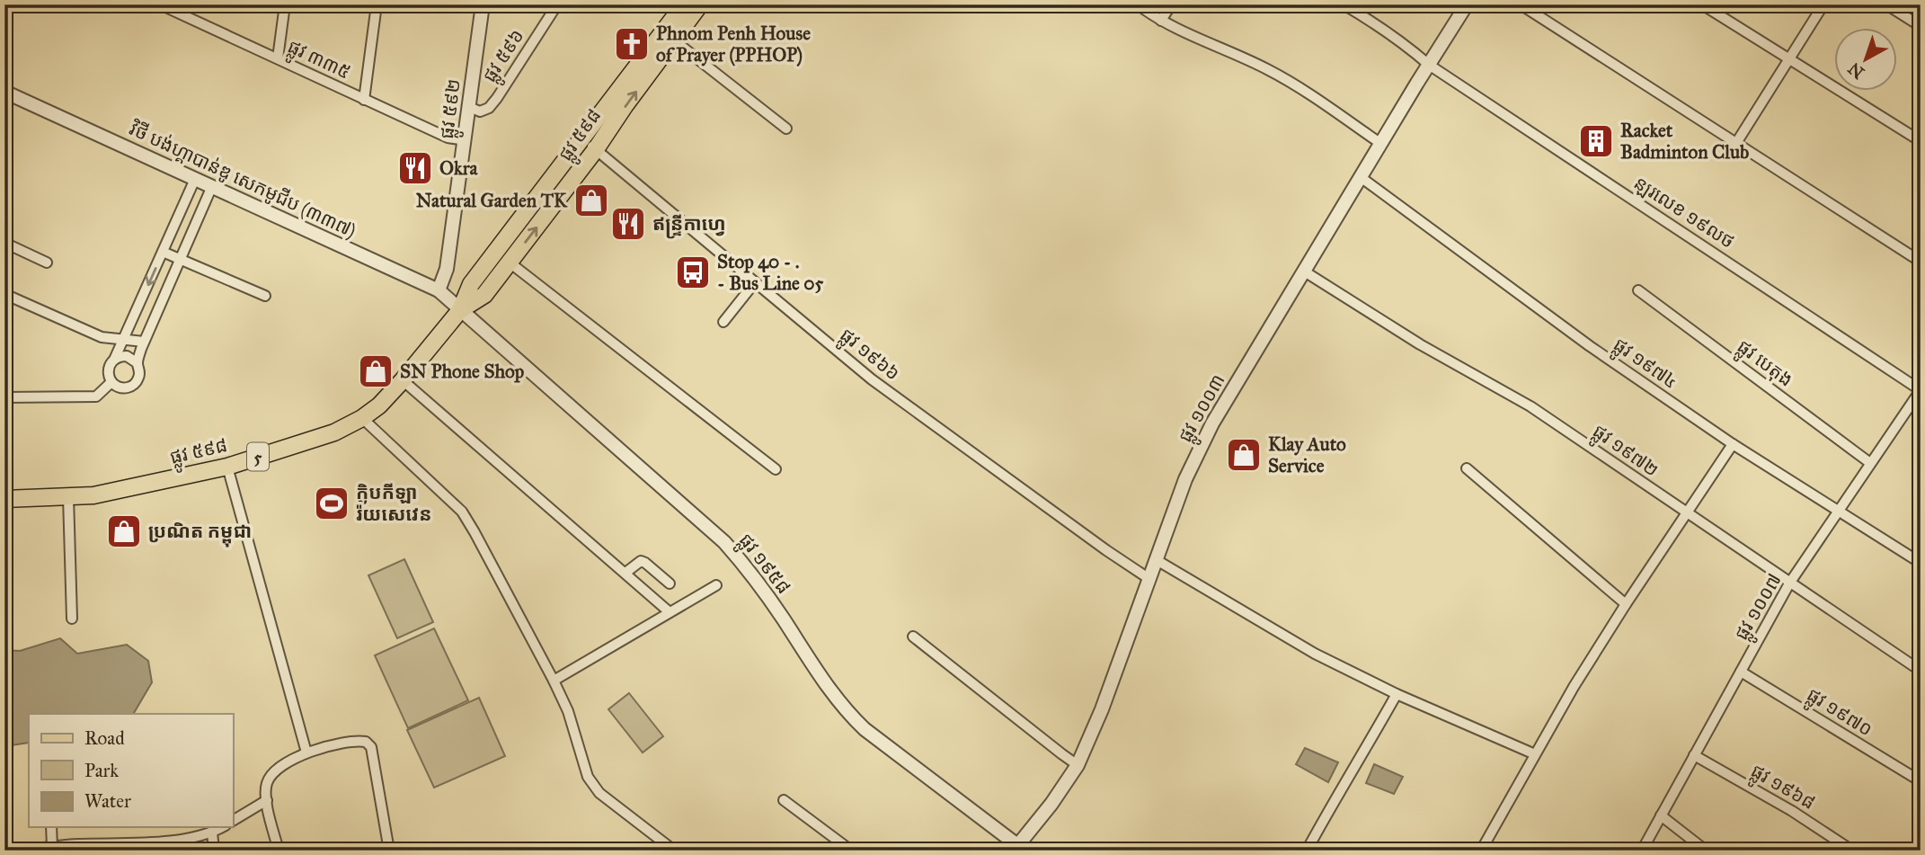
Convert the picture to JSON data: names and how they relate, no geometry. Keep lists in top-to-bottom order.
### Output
{
  "streets": {
    "main road": ["ផ្លូវ ៥៩៨", "5"],
    "street": [
      "ផ្លូវ ៥៩៦",
      "ផ្លូវ ៣៣៥",
      "ផ្លូវ ៥៩២",
      "វិថី បង់ហ្គាបាន់ឌូ សេកមូជីប (៣៣៧)",
      "ន្ឡរលេខ ១៩លថ",
      "ផ្លូវ ១៩៦៦",
      "ផ្លូវ ១៩៧៤",
      "ផ្លូវ បេតុង",
      "ផ្លូវ ១០០៣",
      "ផ្លូវ ១៩៧២",
      "ផ្លូវ ១៩៥៨",
      "ផ្លូវ ១០០៧",
      "ផ្លូវ ១៩៧០",
      "ផ្លូវ ១៩៦៨"
    ]
  },
  "crossings": [
    ["ផ្លូវ ៥៩៦", "ផ្លូវ ៥៩២"],
    ["ផ្លូវ ៣៣៥", "ផ្លូវ ៥៩២"],
    ["ផ្លូវ ៥៩២", "វិថី បង់ហ្គាបាន់ឌូ សេកមូជីប (៣៣៧)"],
    ["ផ្លូវ ៥៩៨", "វិថី បង់ហ្គាបាន់ឌូ សេកមូជីប (៣៣៧)"],
    ["ផ្លូវ ៥៩៨", "ផ្លូវ ១៩៦៦"],
    ["ផ្លូវ ៥៩៨", "ផ្លូវ ១៩៥៨"],
    ["វិថី បង់ហ្គាបាន់ឌូ សេកមូជីប (៣៣៧)", "ផ្លូវ ១៩៥៨"],
    ["ន្ឡរលេខ ១៩លថ", "ផ្លូវ ១០០៣"],
    ["ន្ឡរលេខ ១៩លថ", "ផ្លូវ ១០០៧"],
    ["ផ្លូវ ១៩៦៦", "ផ្លូវ ១០០៣"],
    ["ផ្លូវ ១៩៧៤", "ផ្លូវ ១០០៣"],
    ["ផ្លូវ ១៩៧៤", "ផ្លូវ ១០០៧"],
    ["ផ្លូវ បេតុង", "ផ្លូវ ១០០៧"],
    ["ផ្លូវ ១០០៣", "ផ្លូវ ១៩៧២"],
    ["ផ្លូវ ១០០៣", "ផ្លូវ ១៩៥៨"],
    ["ផ្លូវ ១៩៧២", "ផ្លូវ ១០០៧"],
    ["ផ្លូវ ១០០៧", "ផ្លូវ ១៩៧០"],
    ["ផ្លូវ ១០០៧", "ផ្លូវ ១៩៦៨"]
  ],
  "places": {
    "church": ["Phnom Penh House of Prayer (PPHOP)"],
    "building": ["Racket Badminton Club"],
    "restaurant": ["Okra", "ឥន្ទ្រីកាហ្វេ"],
    "shop": [
      "Natural Garden TK",
      "SN Phone Shop",
      "Klay Auto Service",
      "ប្រណិត កម្ពុជា"
    ],
    "bus stop": ["Stop 40 - . - Bus Line 05"],
    "sports": ["ក្លិបកីឡា រ៉យសេវេន"]
  },
  "legend": ["Road", "Park", "Water"],
  "north": "bottom left"
}
